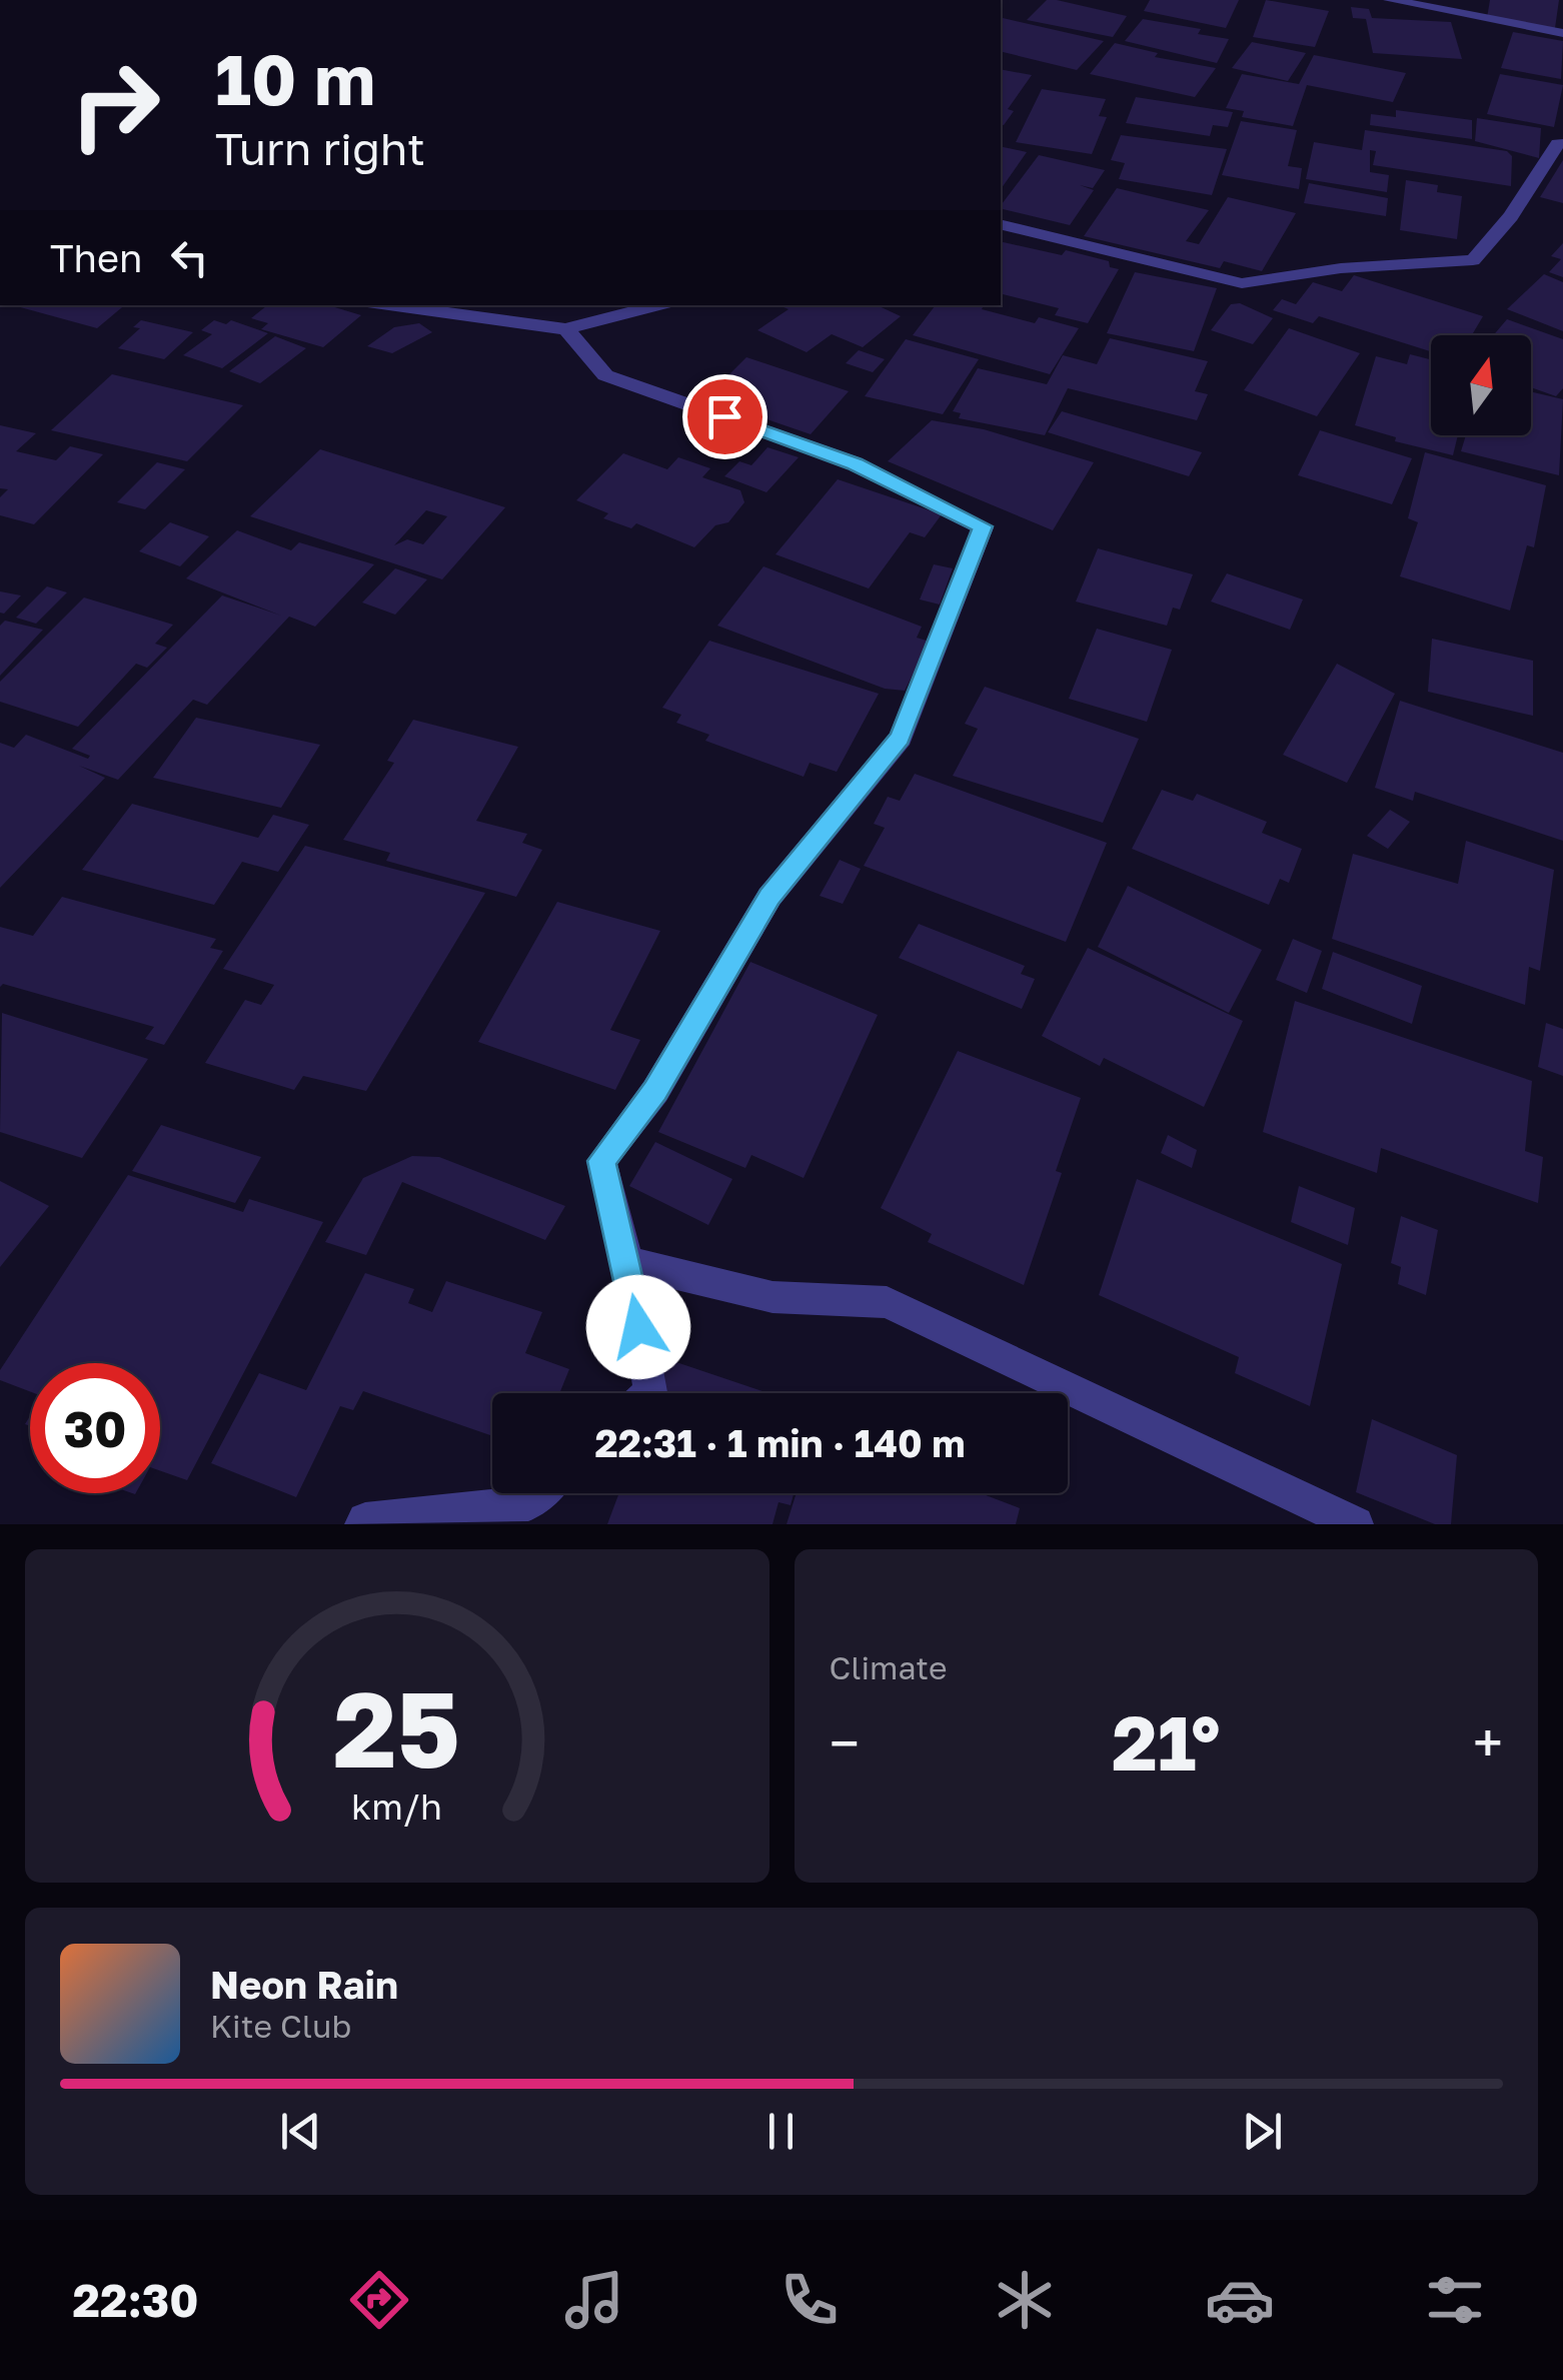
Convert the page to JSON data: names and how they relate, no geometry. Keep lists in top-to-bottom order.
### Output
{
  "north": "top",
  "page": {
    "turn": ["10 m", "Turn right"],
    "then": "Then",
    "limit": "30",
    "trip": "22:31 · 1 min · 140 m",
    "tile": "Climate",
    "heat": ["−", "21°", "+"],
    "song": ["Neon Rain", "Kite Club"],
    "tabs": "22:30",
    "gauge": ["25", "km/h"]
  }
}
